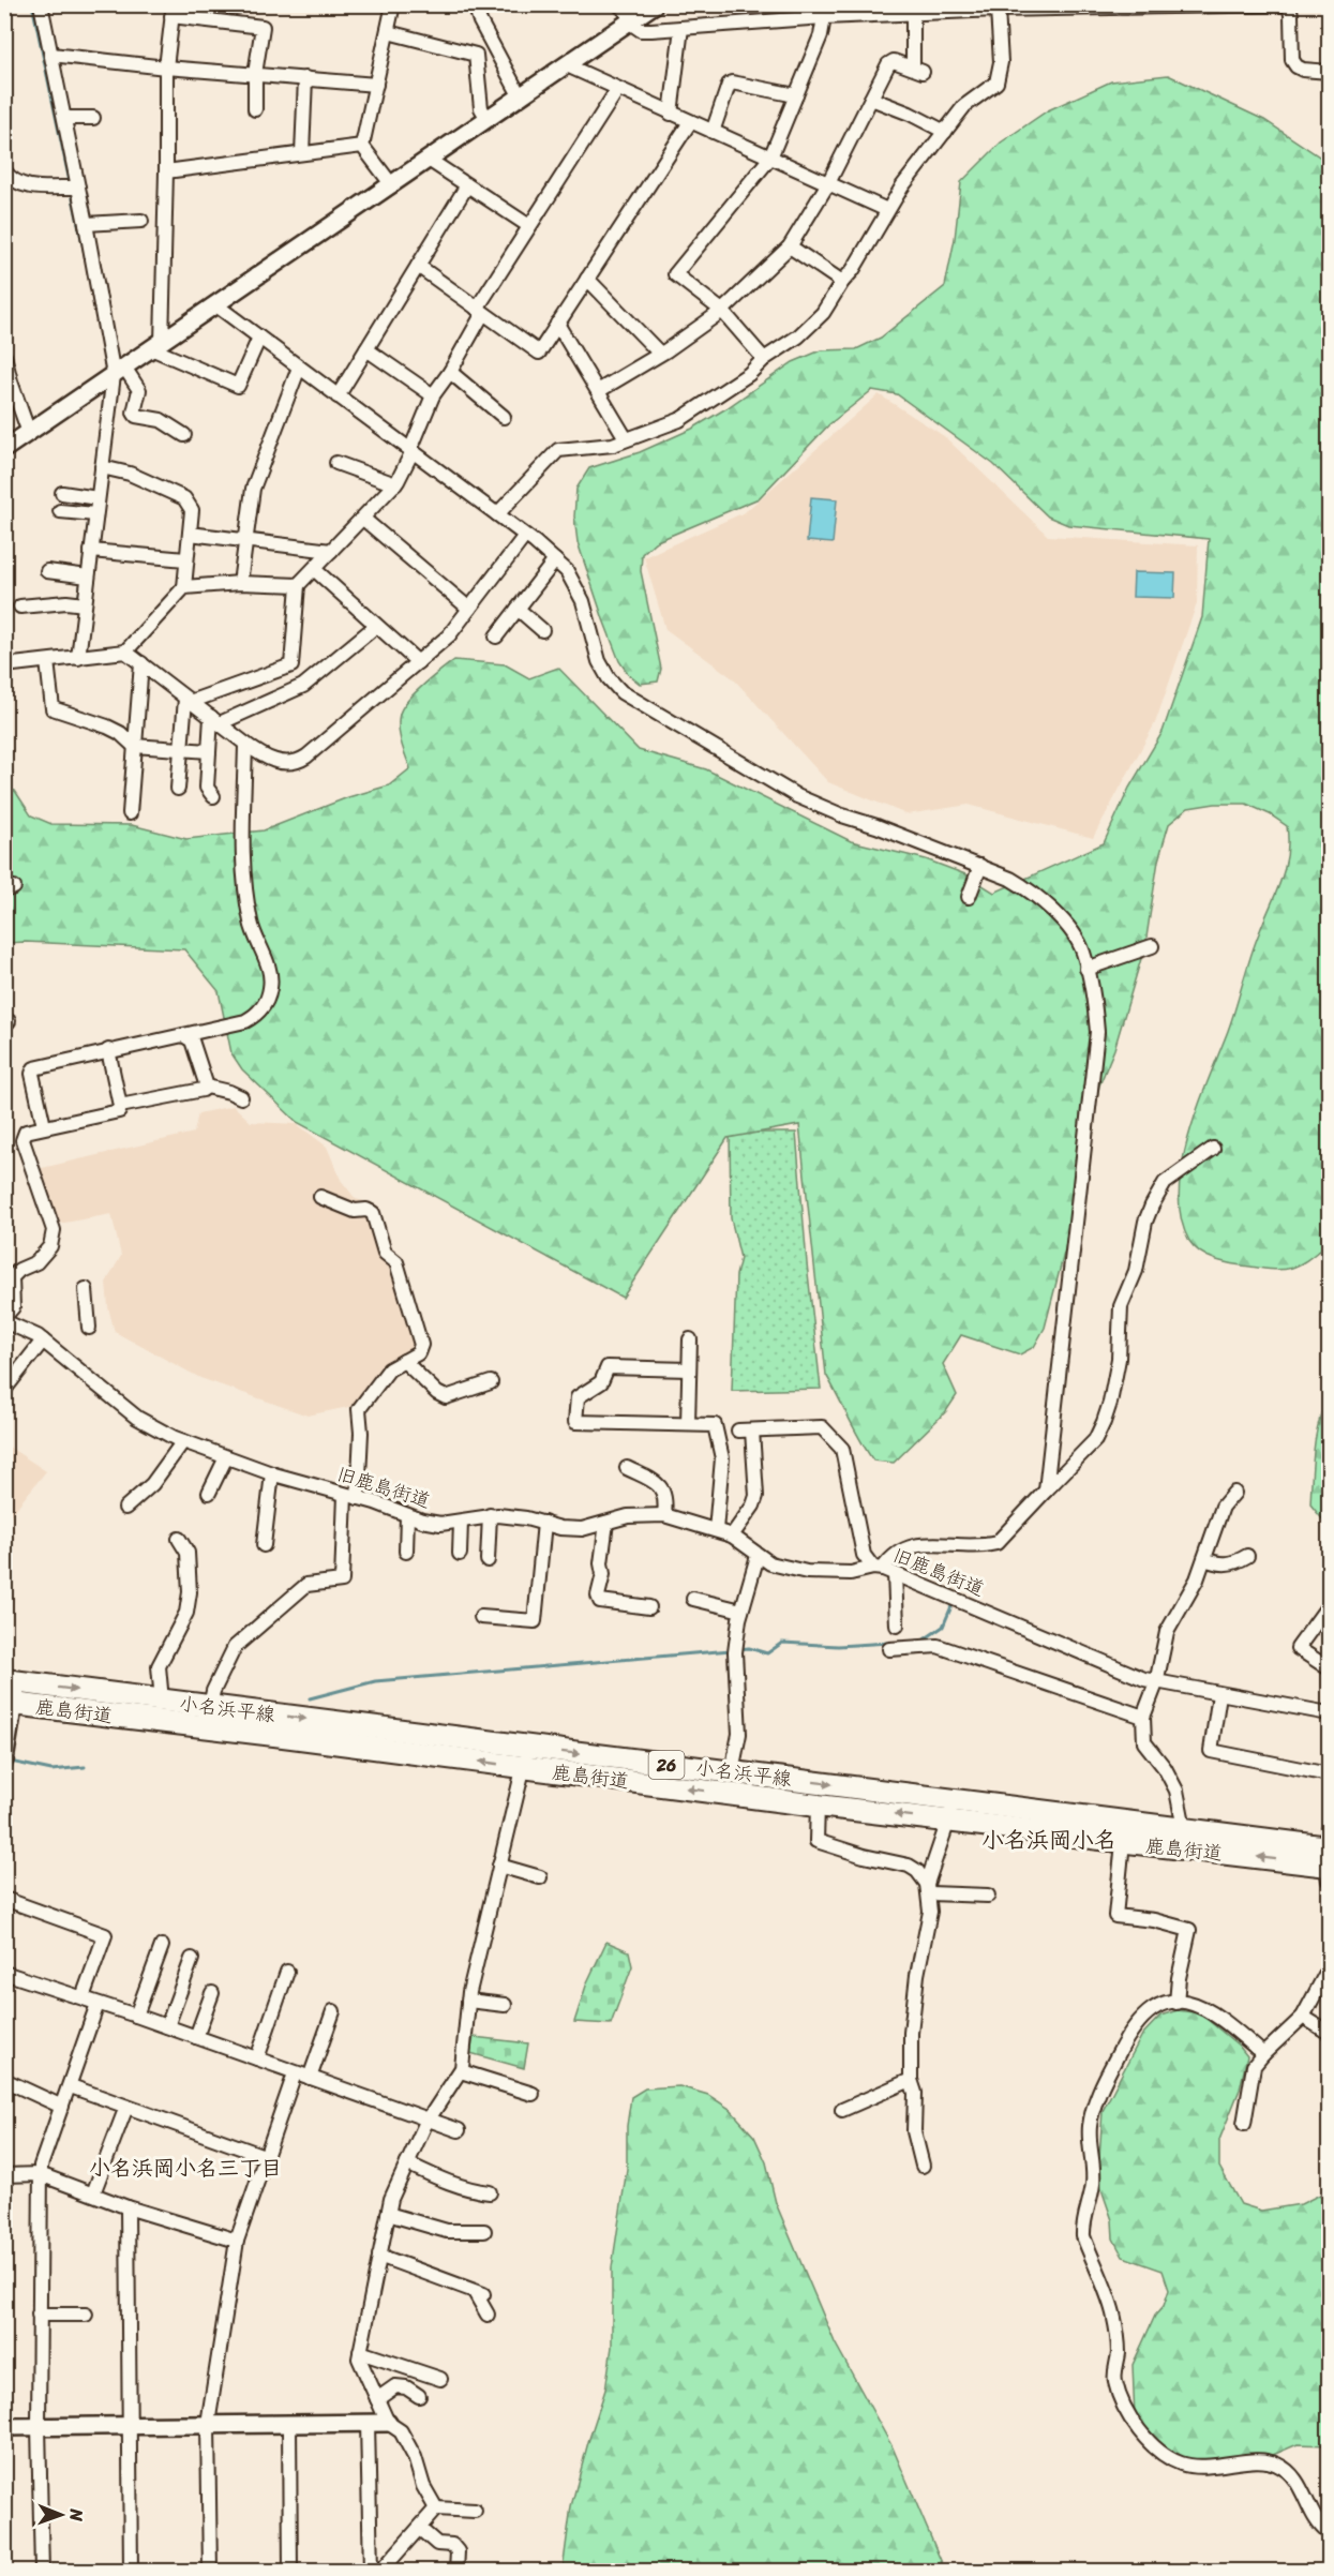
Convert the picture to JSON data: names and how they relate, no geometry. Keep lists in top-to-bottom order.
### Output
{
  "streets": {
    "main road": ["小名浜平線", "鹿島街道", "26"],
    "street": ["旧鹿島街道"]
  },
  "crossings": [
    ["小名浜平線", "鹿島街道"]
  ],
  "one_way": ["小名浜平線"],
  "districts": ["小名浜岡小名", "小名浜岡小名三丁目"],
  "north": "right"
}
